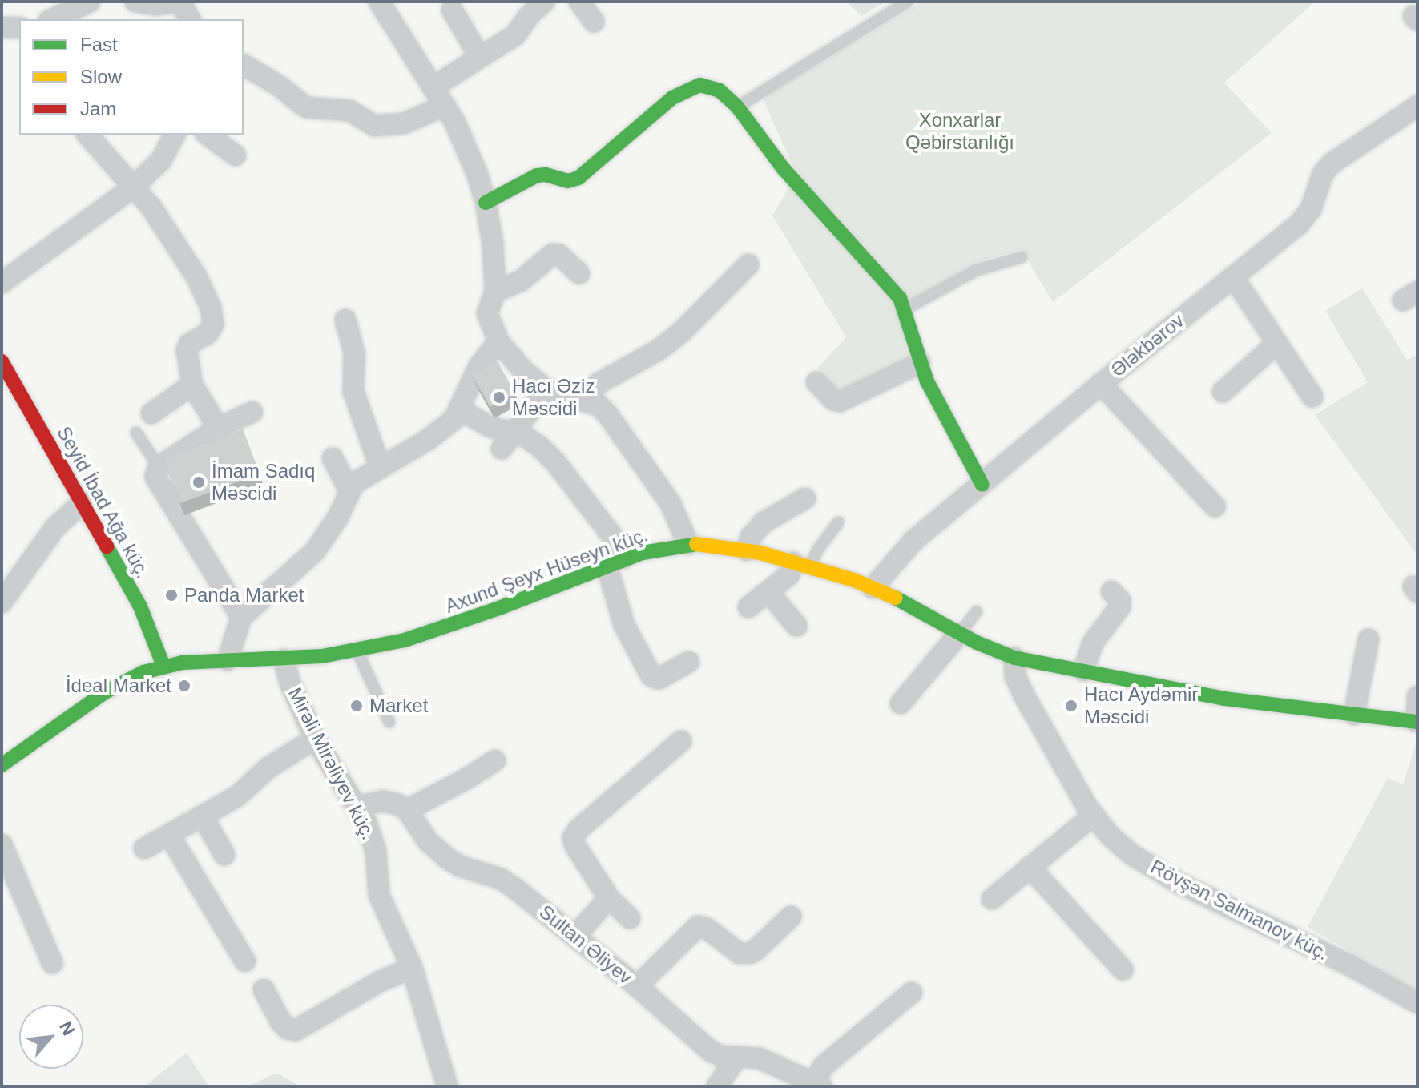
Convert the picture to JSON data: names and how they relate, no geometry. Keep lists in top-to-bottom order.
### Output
{
  "streets": {
    "main road": ["Seyid İbad Ağa küç.", "Axund Şeyx Hüseyn küç."],
    "street": [
      "Ələkbərov",
      "Mirəli Mirəliyev küç.",
      "Rövşən Salmanov küç.",
      "Sultan Əliyev"
    ]
  },
  "crossings": [
    ["Ələkbərov", "Axund Şeyx Hüseyn küç."],
    ["Seyid İbad Ağa küç.", "Axund Şeyx Hüseyn küç."],
    ["Axund Şeyx Hüseyn küç.", "Mirəli Mirəliyev küç."],
    ["Axund Şeyx Hüseyn küç.", "Rövşən Salmanov küç."]
  ],
  "parks": ["Xonxarlar Qəbirstanlığı"],
  "places": [
    "Hacı Əziz Məscidi",
    "İmam Sadıq Məscidi",
    "Panda Market",
    "İdeal Market",
    "Market",
    "Hacı Aydəmir Məscidi"
  ],
  "legend": ["Fast", "Slow", "Jam"],
  "north": "top right"
}
